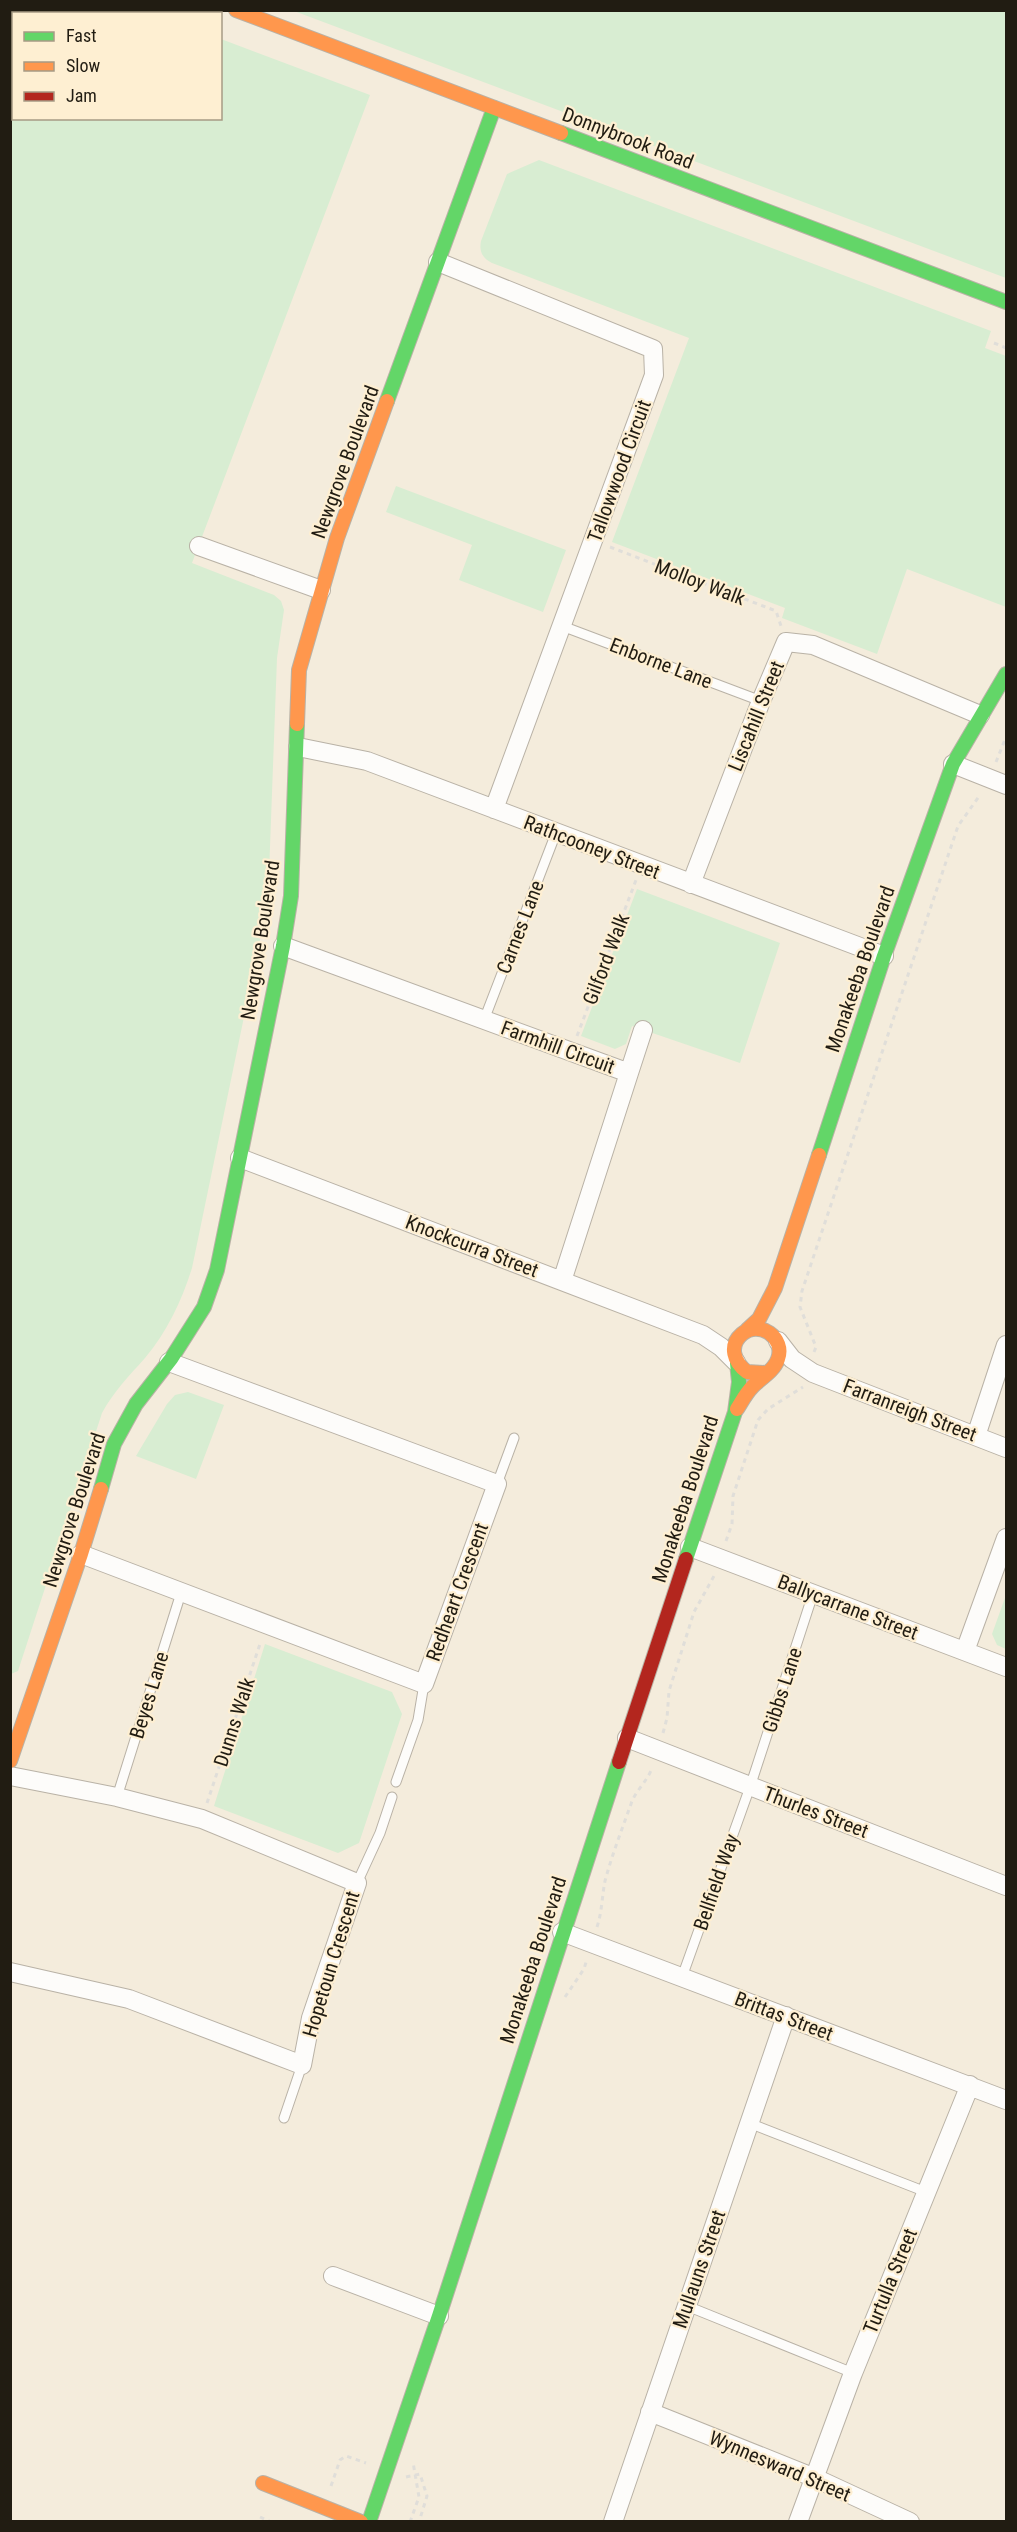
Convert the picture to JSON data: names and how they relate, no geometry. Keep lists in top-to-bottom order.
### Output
{
  "streets": {
    "street": [
      "Donnybrook Road",
      "Newgrove Boulevard",
      "Tallowwood Circuit",
      "Liscahill Street",
      "Rathcooney Street",
      "Monakeeba Boulevard",
      "Farmhill Circuit",
      "Knockcurra Street",
      "Farranreigh Street",
      "Redheart Crescent",
      "Ballycarrane Street",
      "Thurles Street",
      "Hopetoun Crescent",
      "Brittas Street",
      "Mullauns Street",
      "Turtulla Street",
      "Wynnesward Street"
    ],
    "lane": [
      "Enborne Lane",
      "Carnes Lane",
      "Gibbs Lane",
      "Beyes Lane",
      "Bellfield Way"
    ],
    "path": ["Molloy Walk", "Gilford Walk", "Dunns Walk"]
  },
  "crossings": [
    ["Donnybrook Road", "Newgrove Boulevard"],
    ["Newgrove Boulevard", "Tallowwood Circuit"],
    ["Newgrove Boulevard", "Rathcooney Street"],
    ["Newgrove Boulevard", "Farmhill Circuit"],
    ["Newgrove Boulevard", "Knockcurra Street"],
    ["Newgrove Boulevard", "Redheart Crescent"],
    ["Tallowwood Circuit", "Molloy Walk"],
    ["Tallowwood Circuit", "Enborne Lane"],
    ["Tallowwood Circuit", "Rathcooney Street"],
    ["Molloy Walk", "Liscahill Street"],
    ["Enborne Lane", "Liscahill Street"],
    ["Liscahill Street", "Rathcooney Street"],
    ["Liscahill Street", "Monakeeba Boulevard"],
    ["Rathcooney Street", "Carnes Lane"],
    ["Rathcooney Street", "Gilford Walk"],
    ["Rathcooney Street", "Monakeeba Boulevard"],
    ["Carnes Lane", "Farmhill Circuit"],
    ["Gilford Walk", "Farmhill Circuit"],
    ["Monakeeba Boulevard", "Knockcurra Street"],
    ["Monakeeba Boulevard", "Farranreigh Street"],
    ["Monakeeba Boulevard", "Ballycarrane Street"],
    ["Monakeeba Boulevard", "Thurles Street"],
    ["Monakeeba Boulevard", "Brittas Street"],
    ["Farmhill Circuit", "Knockcurra Street"],
    ["Knockcurra Street", "Farranreigh Street"],
    ["Redheart Crescent", "Beyes Lane"],
    ["Redheart Crescent", "Dunns Walk"],
    ["Ballycarrane Street", "Gibbs Lane"],
    ["Gibbs Lane", "Thurles Street"],
    ["Gibbs Lane", "Bellfield Way"],
    ["Beyes Lane", "Hopetoun Crescent"],
    ["Dunns Walk", "Hopetoun Crescent"],
    ["Thurles Street", "Bellfield Way"],
    ["Bellfield Way", "Brittas Street"],
    ["Brittas Street", "Mullauns Street"],
    ["Brittas Street", "Turtulla Street"],
    ["Mullauns Street", "Wynnesward Street"],
    ["Turtulla Street", "Wynnesward Street"]
  ],
  "legend": ["Fast", "Slow", "Jam"]
}
